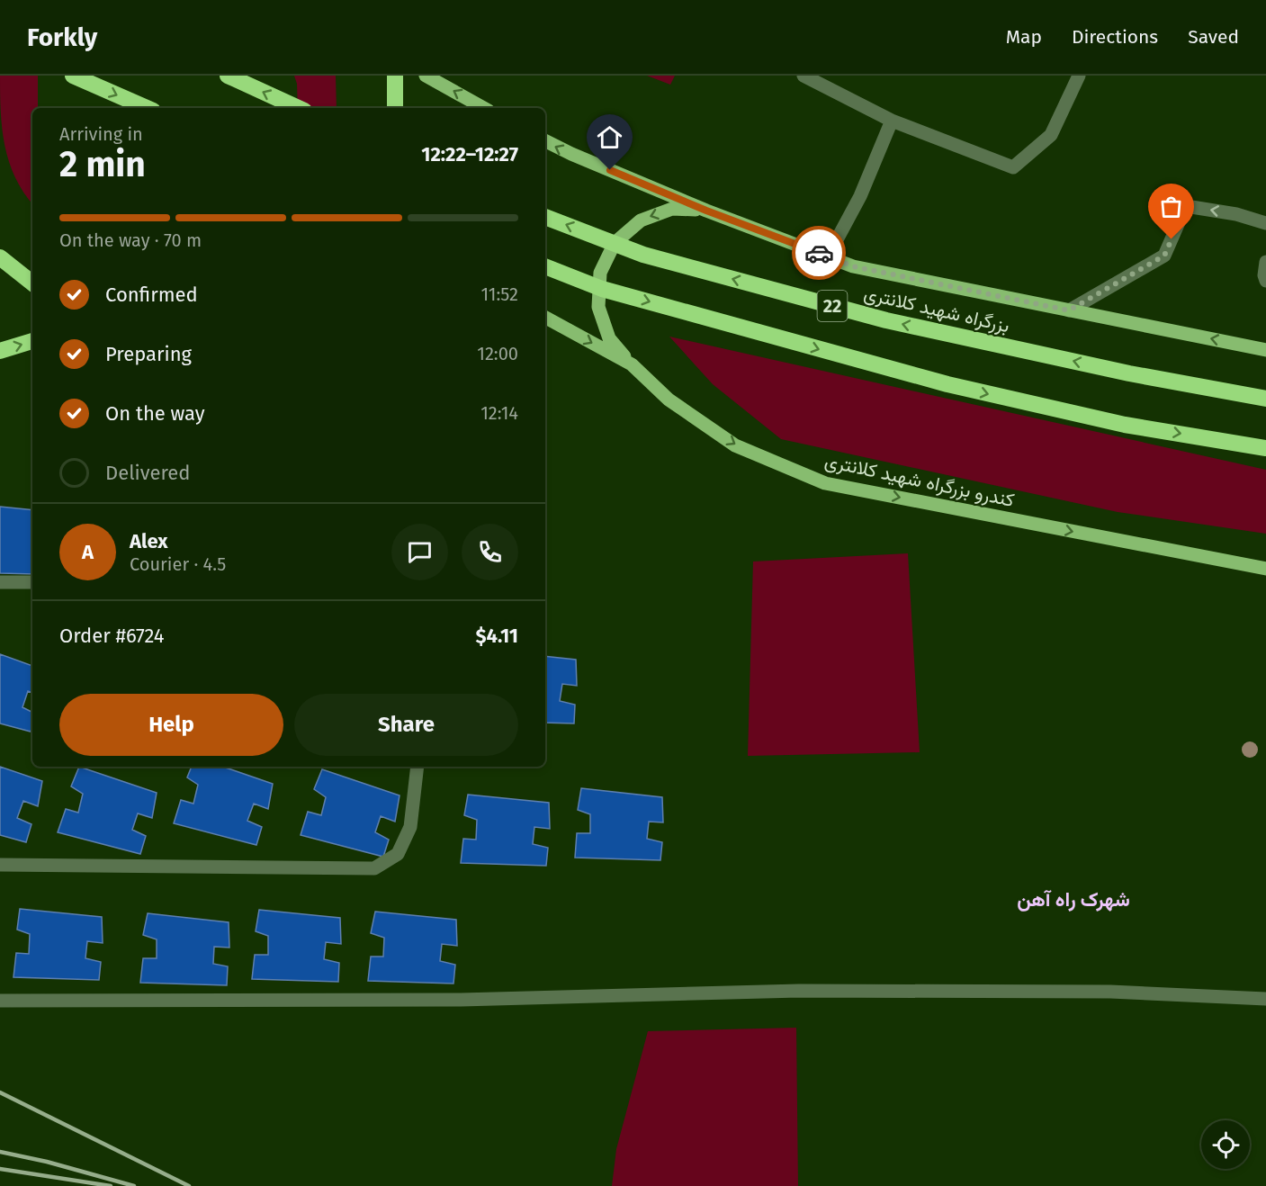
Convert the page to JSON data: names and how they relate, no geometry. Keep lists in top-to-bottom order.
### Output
{
  "streets": {
    "highway": ["22", "بزرگراه شهید کلانتری"],
    "main road": ["کندرو بزرگراه شهید کلانتری"]
  },
  "one_way": ["کندرو بزرگراه شهید کلانتری"],
  "districts": ["شهرک راه آهن"],
  "page": {
    "header": "Forkly",
    "nav": ["Map", "Directions", "Saved"],
    "heading": ["2 min", "Arriving in", "12:22–12:27"],
    "panel": [
      "Alex",
      "Courier · 4.5",
      "Order #6724",
      "$4.11"
    ],
    "bar": "On the way · 70 m",
    "list": [
      ["Confirmed", "11:52"],
      ["Preparing", "12:00"],
      ["On the way", "12:14"],
      "Delivered"
    ],
    "round": "A",
    "buttons": ["Help", "Share"]
  }
}
